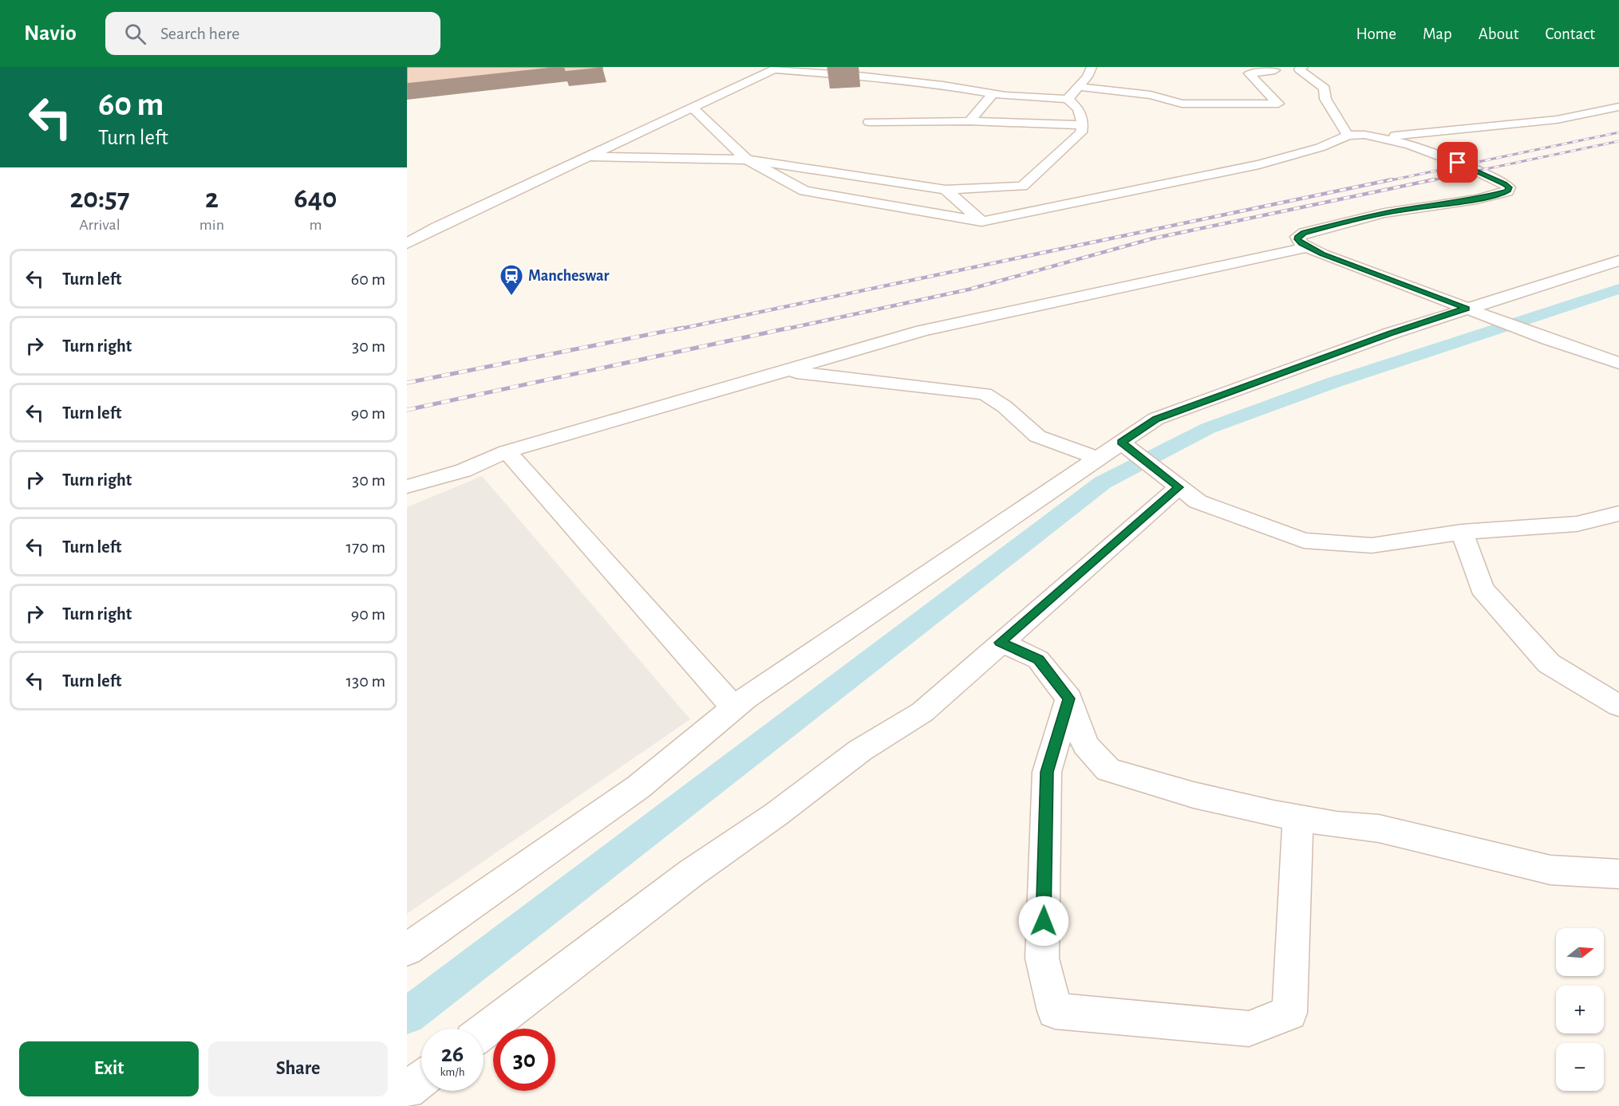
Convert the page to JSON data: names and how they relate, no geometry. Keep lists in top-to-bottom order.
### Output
{
  "places": {
    "station": ["Mancheswar"]
  },
  "north": "right",
  "page": {
    "header": "Navio",
    "search": "Search here",
    "nav": [
      "Home",
      "Map",
      "About",
      "Contact"
    ],
    "turn": ["60 m", "Turn left"],
    "eta": [
      "20:57",
      "Arrival",
      "2",
      "min",
      "640",
      "m"
    ],
    "list": [
      {
        "name": "Turn left",
        "value": "60 m"
      },
      {
        "name": "Turn right",
        "value": "30 m"
      },
      {
        "name": "Turn left",
        "value": "90 m"
      },
      {
        "name": "Turn right",
        "value": "30 m"
      },
      {
        "name": "Turn left",
        "value": "170 m"
      },
      {
        "name": "Turn right",
        "value": "90 m"
      },
      {
        "name": "Turn left",
        "value": "130 m"
      }
    ],
    "map_buttons": ["+", "−"],
    "speed": "26 km/h",
    "limit": "30",
    "buttons": ["Exit", "Share"]
  }
}
